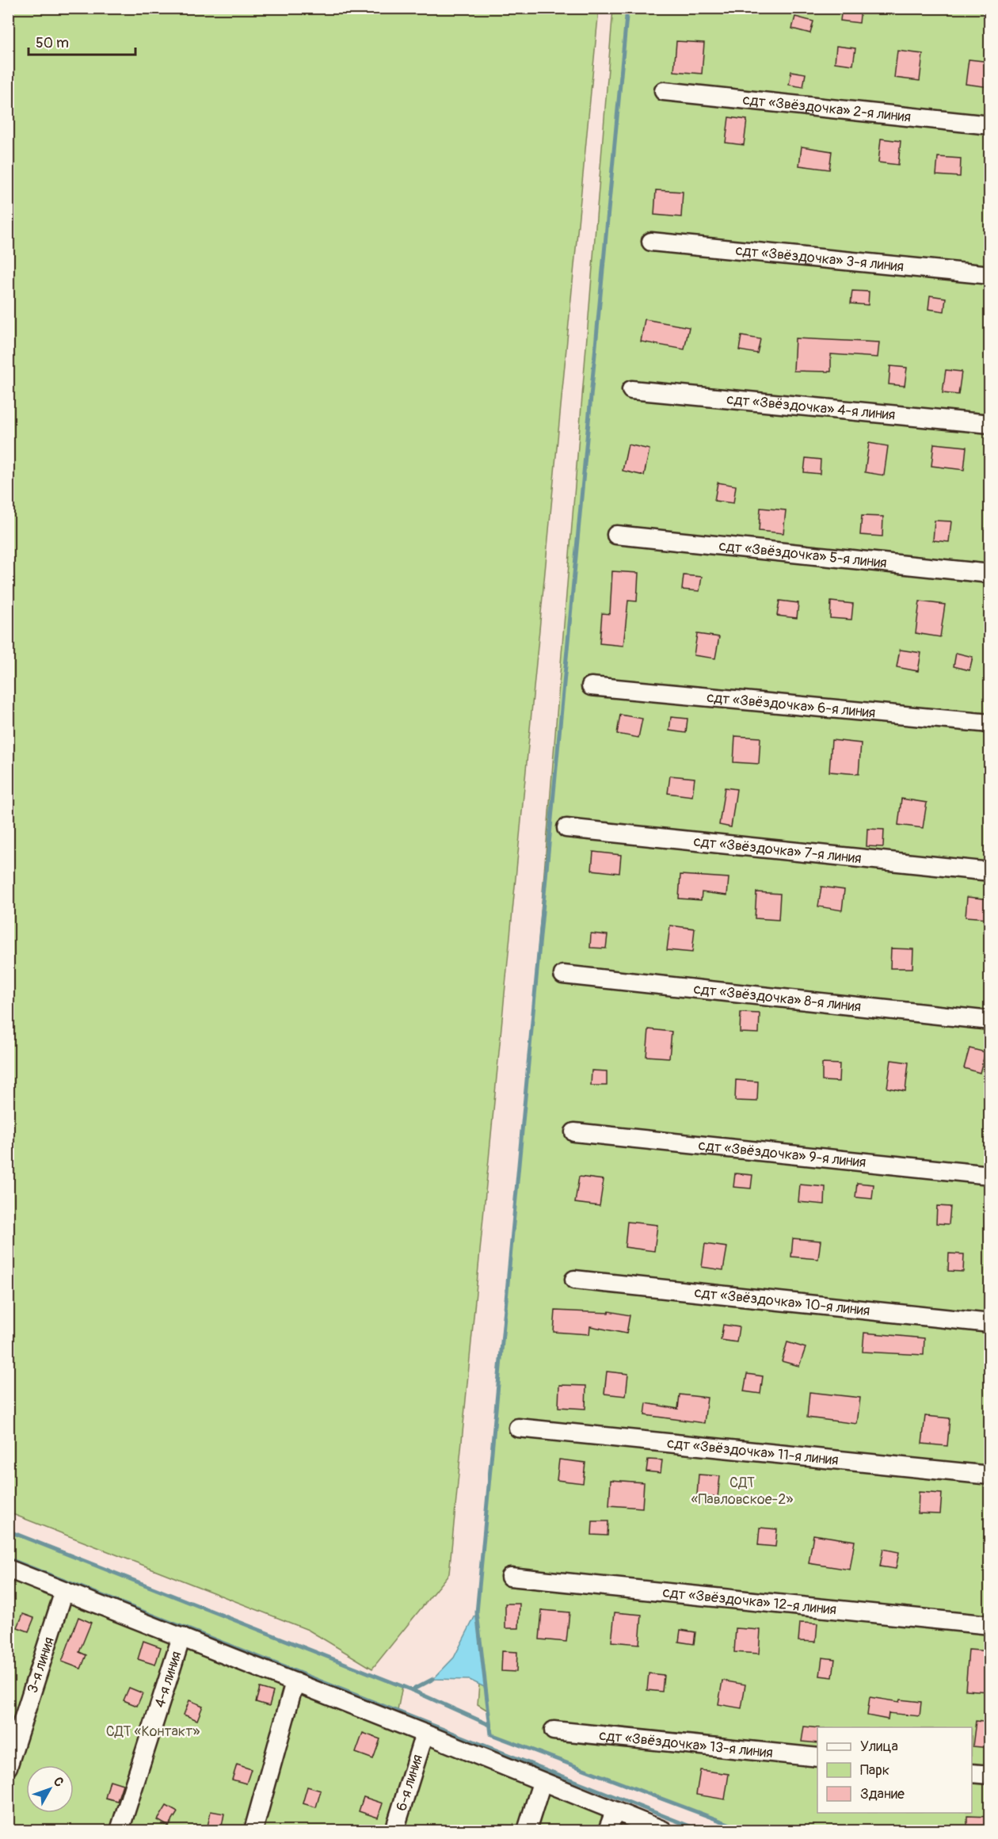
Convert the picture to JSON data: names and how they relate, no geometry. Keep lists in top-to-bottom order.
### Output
{
  "streets": {
    "street": [
      "сдт «Звёздочка» 2-я линия",
      "сдт «Звёздочка» 3-я линия",
      "сдт «Звёздочка» 4-я линия",
      "сдт «Звёздочка» 5-я линия",
      "сдт «Звёздочка» 6-я линия",
      "сдт «Звёздочка» 7-я линия",
      "сдт «Звёздочка» 8-я линия",
      "сдт «Звёздочка» 9-я линия",
      "сдт «Звёздочка» 10-я линия",
      "сдт «Звёздочка» 11-я линия",
      "сдт «Звёздочка» 12-я линия",
      "3-я линия",
      "4-я линия",
      "сдт «Звёздочка» 13-я линия",
      "6-я линия"
    ]
  },
  "parks": ["СДТ «Павловское-2»", "СДТ «Контакт»"],
  "legend": ["Улица", "Парк", "Здание"],
  "scale_bar": "50 m",
  "north": "top right"
}
